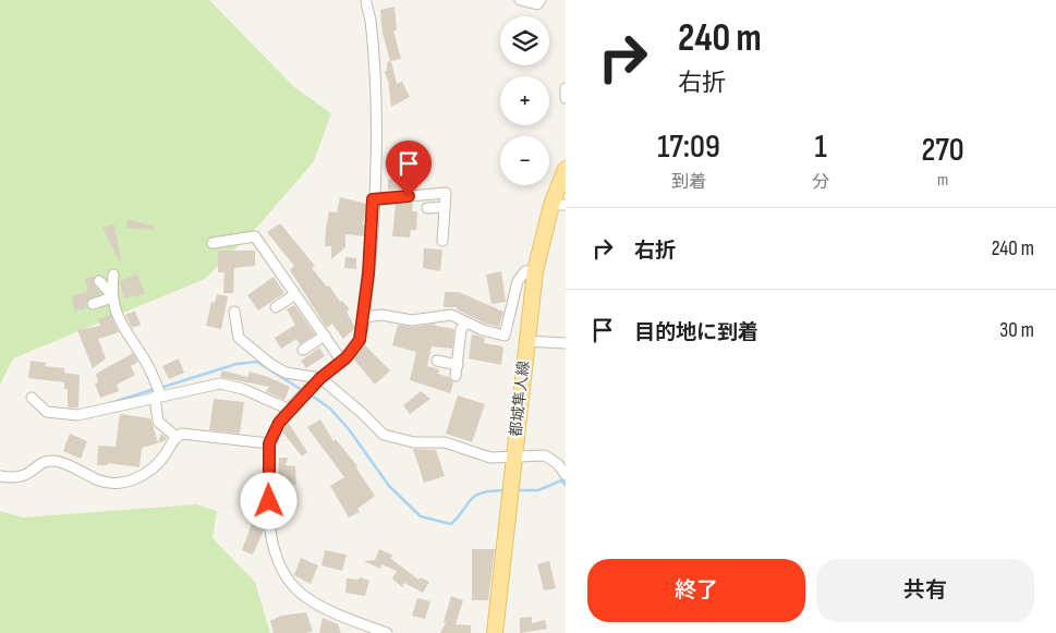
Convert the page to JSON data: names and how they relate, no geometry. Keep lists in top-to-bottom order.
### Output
{
  "streets": {
    "main road": ["都城隼人線"]
  },
  "page": {
    "turn": ["240 m", "右折"],
    "map_buttons": ["+", "−"],
    "eta": [
      "17:09",
      "到着",
      "1",
      "分",
      "270",
      "m"
    ],
    "list": [
      {
        "name": "右折",
        "value": "240 m"
      },
      {
        "name": "目的地に到着",
        "value": "30 m"
      }
    ],
    "buttons": ["終了", "共有"]
  }
}
